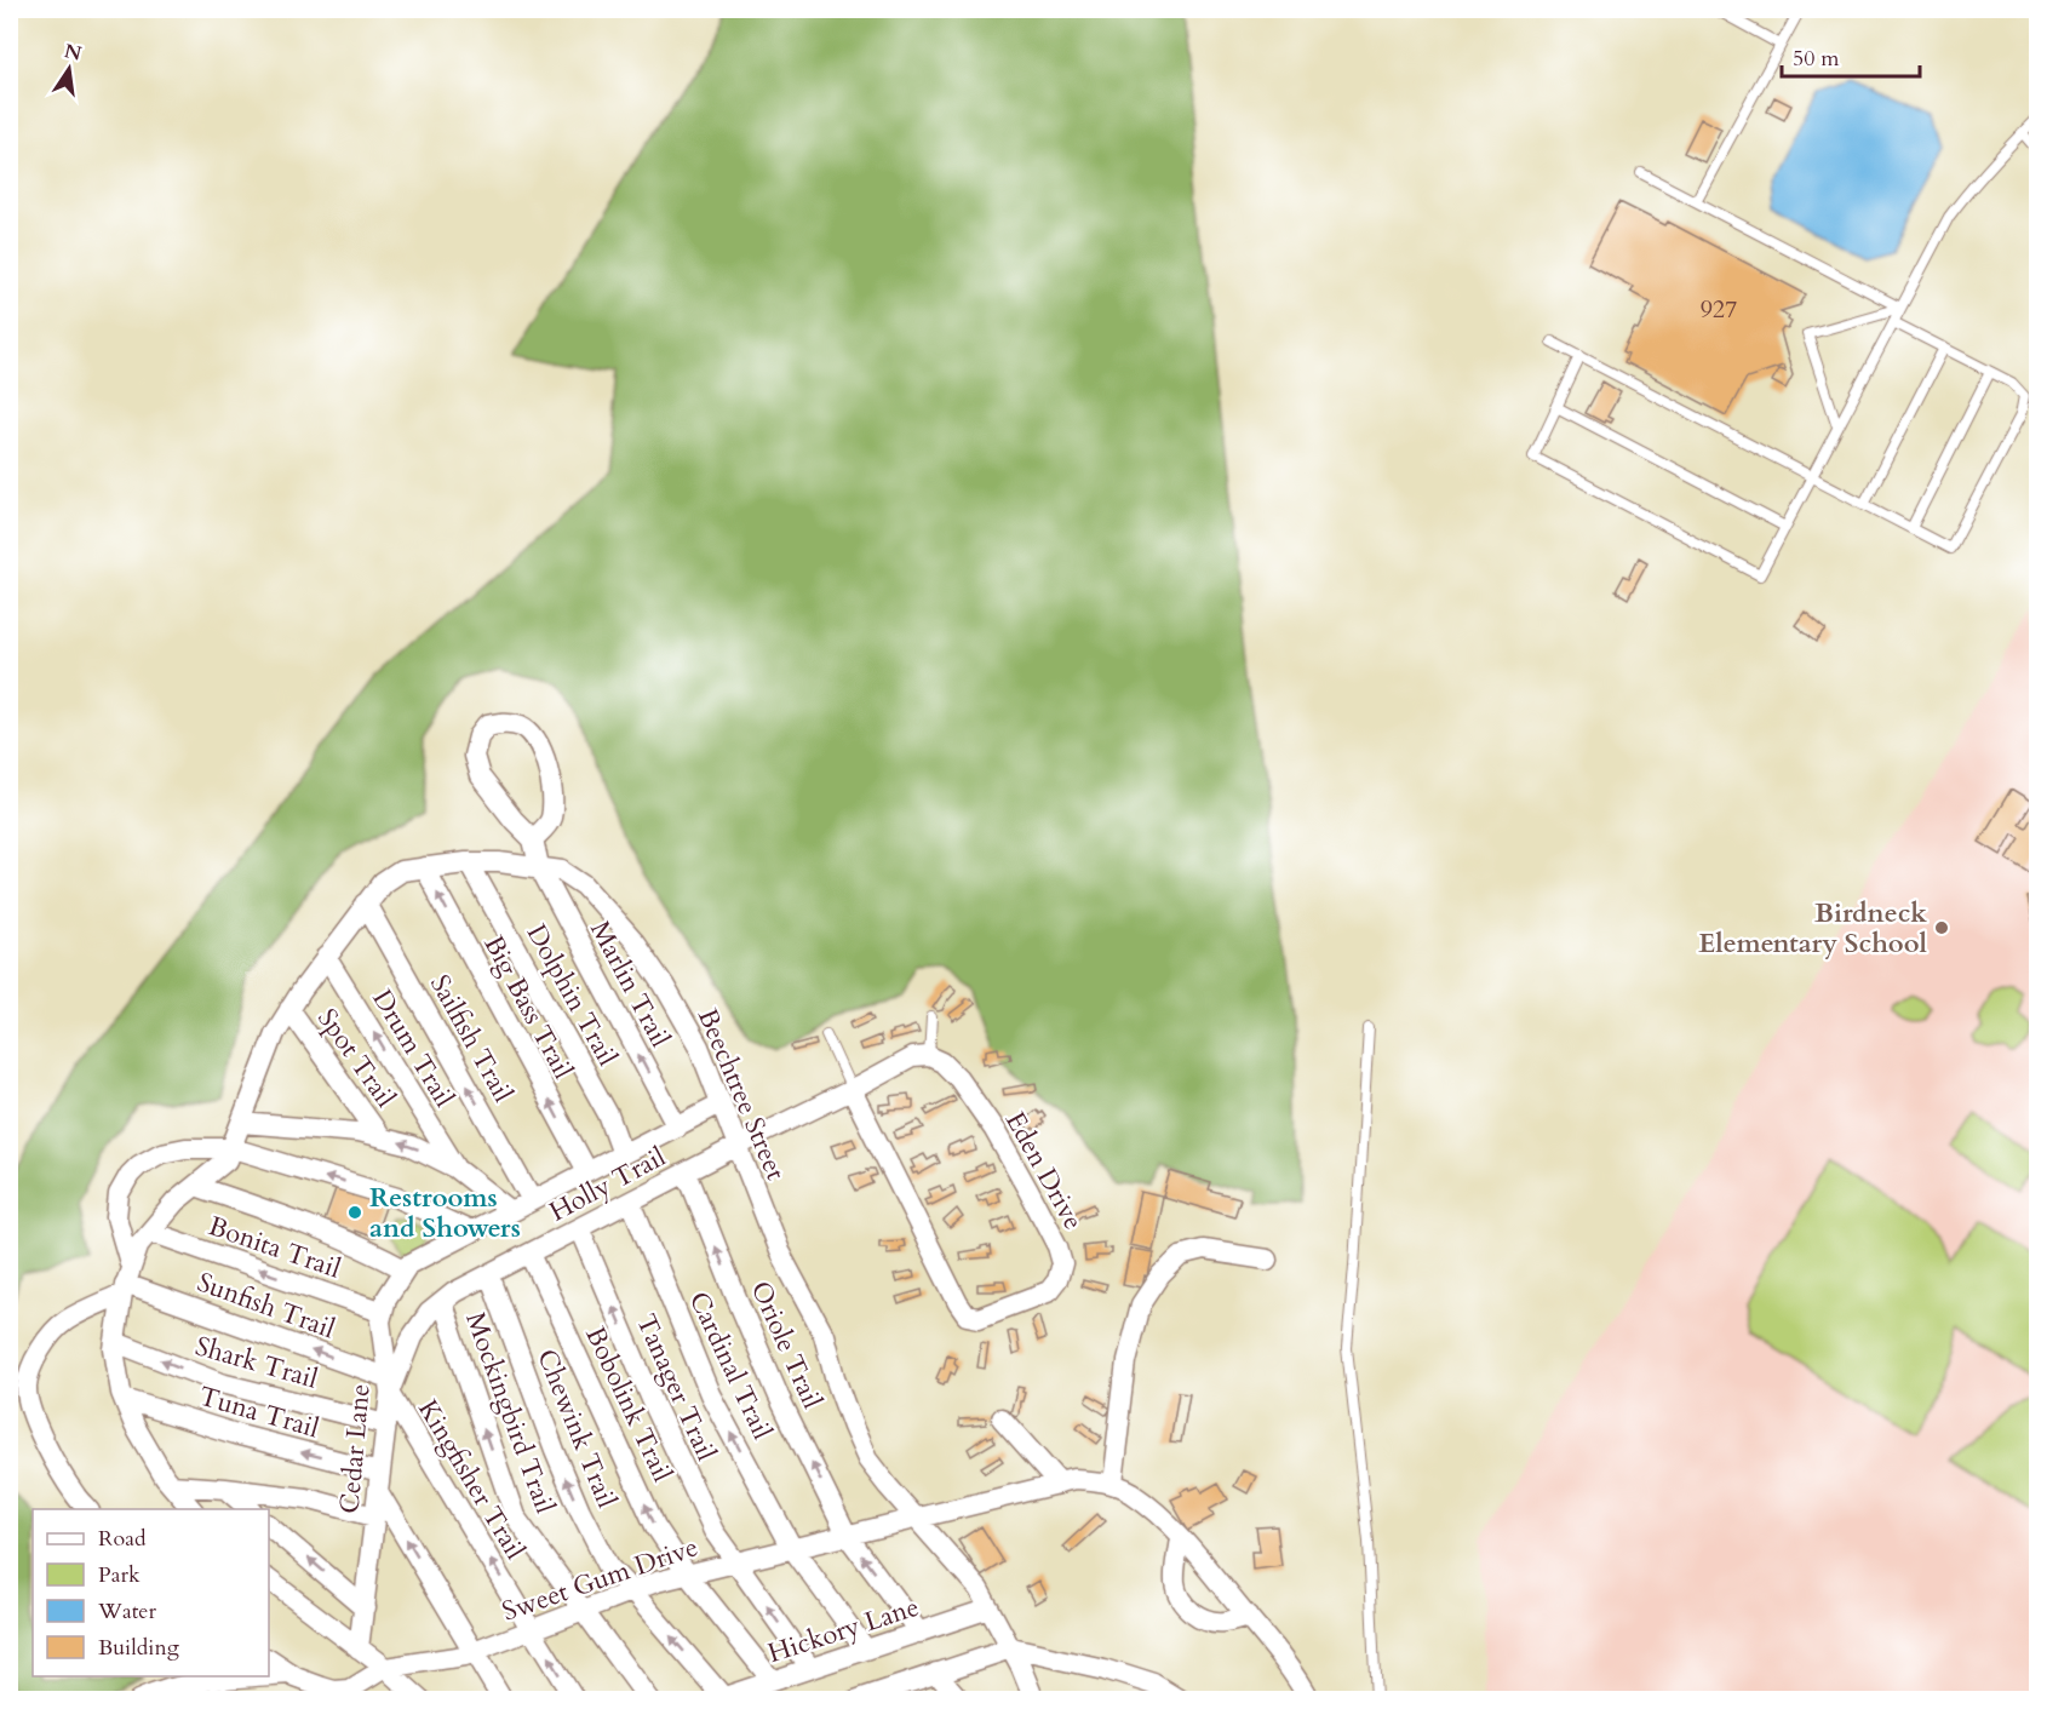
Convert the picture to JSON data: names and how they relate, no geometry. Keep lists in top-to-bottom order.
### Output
{
  "streets": {
    "street": [
      "Marlin Trail",
      "Dolphin Trail",
      "Big Bass Trail",
      "Sailfish Trail",
      "Drum Trail",
      "Spot Trail",
      "Beechtree Street",
      "Eden Drive",
      "Holly Trail",
      "Bonita Trail",
      "Sunfish Trail",
      "Oriole Trail",
      "Shark Trail",
      "Cardinal Trail",
      "Tanager Trail",
      "Bobolink Trail",
      "Tuna Trail",
      "Mockingbird Trail",
      "Chewink Trail",
      "Cedar Lane",
      "Kingfisher Trail",
      "Sweet Gum Drive",
      "Hickory Lane"
    ]
  },
  "crossings": [
    ["Marlin Trail", "Beechtree Street"],
    ["Marlin Trail", "Cedar Lane"],
    ["Dolphin Trail", "Beechtree Street"],
    ["Dolphin Trail", "Cedar Lane"],
    ["Big Bass Trail", "Beechtree Street"],
    ["Big Bass Trail", "Cedar Lane"],
    ["Sailfish Trail", "Beechtree Street"],
    ["Sailfish Trail", "Cedar Lane"],
    ["Drum Trail", "Beechtree Street"],
    ["Spot Trail", "Beechtree Street"],
    ["Beechtree Street", "Holly Trail"],
    ["Beechtree Street", "Bonita Trail"],
    ["Beechtree Street", "Sunfish Trail"],
    ["Beechtree Street", "Shark Trail"],
    ["Beechtree Street", "Tuna Trail"],
    ["Beechtree Street", "Cedar Lane"],
    ["Beechtree Street", "Sweet Gum Drive"],
    ["Beechtree Street", "Hickory Lane"],
    ["Holly Trail", "Sunfish Trail"],
    ["Holly Trail", "Oriole Trail"],
    ["Holly Trail", "Cardinal Trail"],
    ["Holly Trail", "Tanager Trail"],
    ["Holly Trail", "Bobolink Trail"],
    ["Holly Trail", "Mockingbird Trail"],
    ["Holly Trail", "Chewink Trail"],
    ["Holly Trail", "Cedar Lane"],
    ["Holly Trail", "Kingfisher Trail"],
    ["Bonita Trail", "Cedar Lane"],
    ["Sunfish Trail", "Cedar Lane"],
    ["Sunfish Trail", "Kingfisher Trail"],
    ["Oriole Trail", "Sweet Gum Drive"],
    ["Oriole Trail", "Hickory Lane"],
    ["Shark Trail", "Cedar Lane"],
    ["Cardinal Trail", "Sweet Gum Drive"],
    ["Cardinal Trail", "Hickory Lane"],
    ["Tanager Trail", "Sweet Gum Drive"],
    ["Tanager Trail", "Hickory Lane"],
    ["Bobolink Trail", "Sweet Gum Drive"],
    ["Bobolink Trail", "Hickory Lane"],
    ["Tuna Trail", "Cedar Lane"],
    ["Mockingbird Trail", "Sweet Gum Drive"],
    ["Chewink Trail", "Sweet Gum Drive"],
    ["Chewink Trail", "Hickory Lane"],
    ["Cedar Lane", "Kingfisher Trail"],
    ["Kingfisher Trail", "Sweet Gum Drive"]
  ],
  "one_way": [
    "Marlin Trail",
    "Big Bass Trail",
    "Sailfish Trail",
    "Drum Trail",
    "Oriole Trail",
    "Cardinal Trail",
    "Tanager Trail",
    "Bobolink Trail"
  ],
  "places": ["Birdneck Elementary School", "Restrooms and Showers"],
  "house_numbers": ["927"],
  "legend": [
    "Road",
    "Park",
    "Water",
    "Building"
  ],
  "scale_bar": "50 m",
  "north": "top"
}
